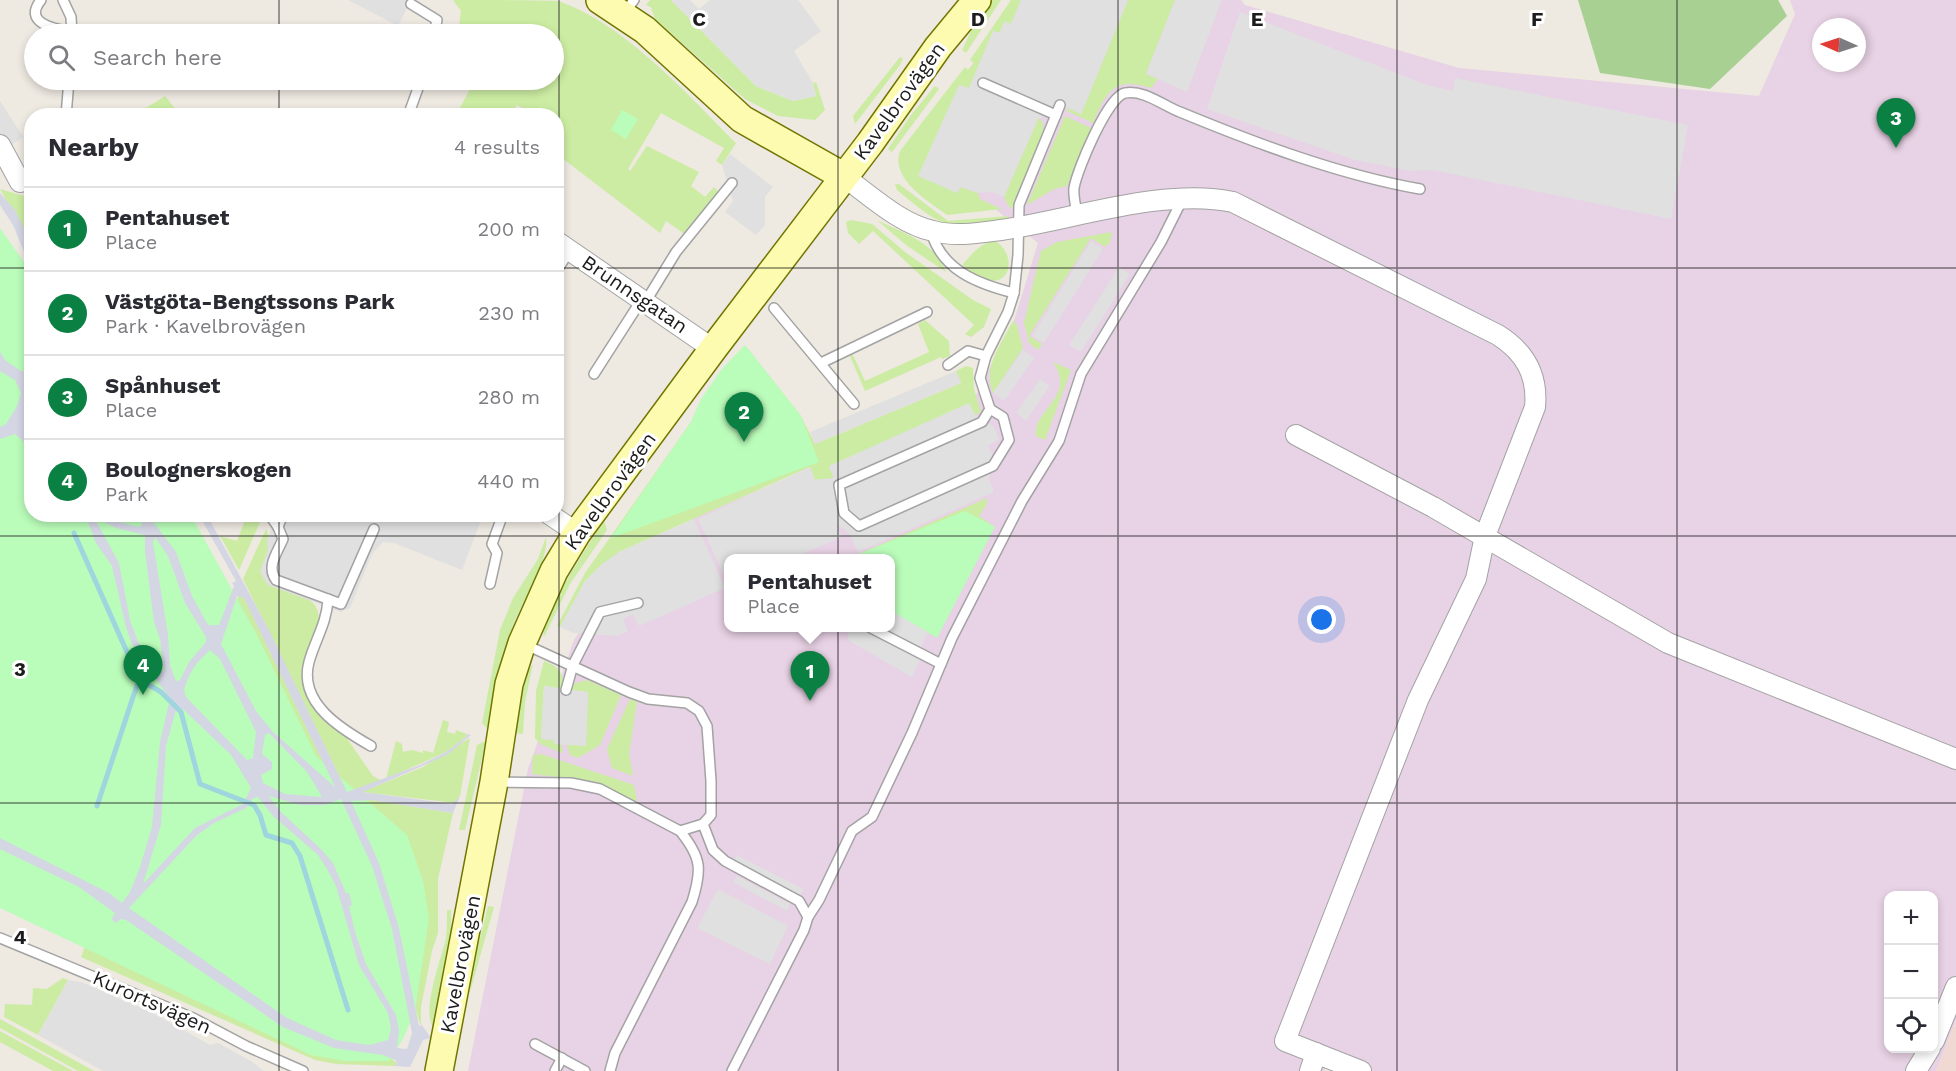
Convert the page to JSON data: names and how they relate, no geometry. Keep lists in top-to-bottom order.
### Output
{
  "streets": {
    "main road": ["Kavelbrovägen"],
    "street": ["Brunnsgatan"],
    "lane": ["Kurortsvägen"]
  },
  "crossings": [
    ["Kavelbrovägen", "Brunnsgatan"]
  ],
  "north": "left",
  "page": {
    "search": "Search here",
    "pins": [
      "3",
      "2",
      "4",
      "1"
    ],
    "heading": ["Nearby", "4 results"],
    "list": [
      {
        "mark": "1",
        "name": "Pentahuset",
        "note": "Place",
        "value": "200 m"
      },
      {
        "mark": "2",
        "name": "Västgöta-Bengtssons Park",
        "note": "Park · Kavelbrovägen",
        "value": "230 m"
      },
      {
        "mark": "3",
        "name": "Spånhuset",
        "note": "Place",
        "value": "280 m"
      },
      {
        "mark": "4",
        "name": "Boulognerskogen",
        "note": "Park",
        "value": "440 m"
      }
    ],
    "popup": ["Pentahuset", "Place"],
    "map_buttons": ["+", "−"]
  },
  "grid": {
    "columns": [
      "C",
      "D",
      "E",
      "F"
    ],
    "rows": ["3", "4"]
  }
}
